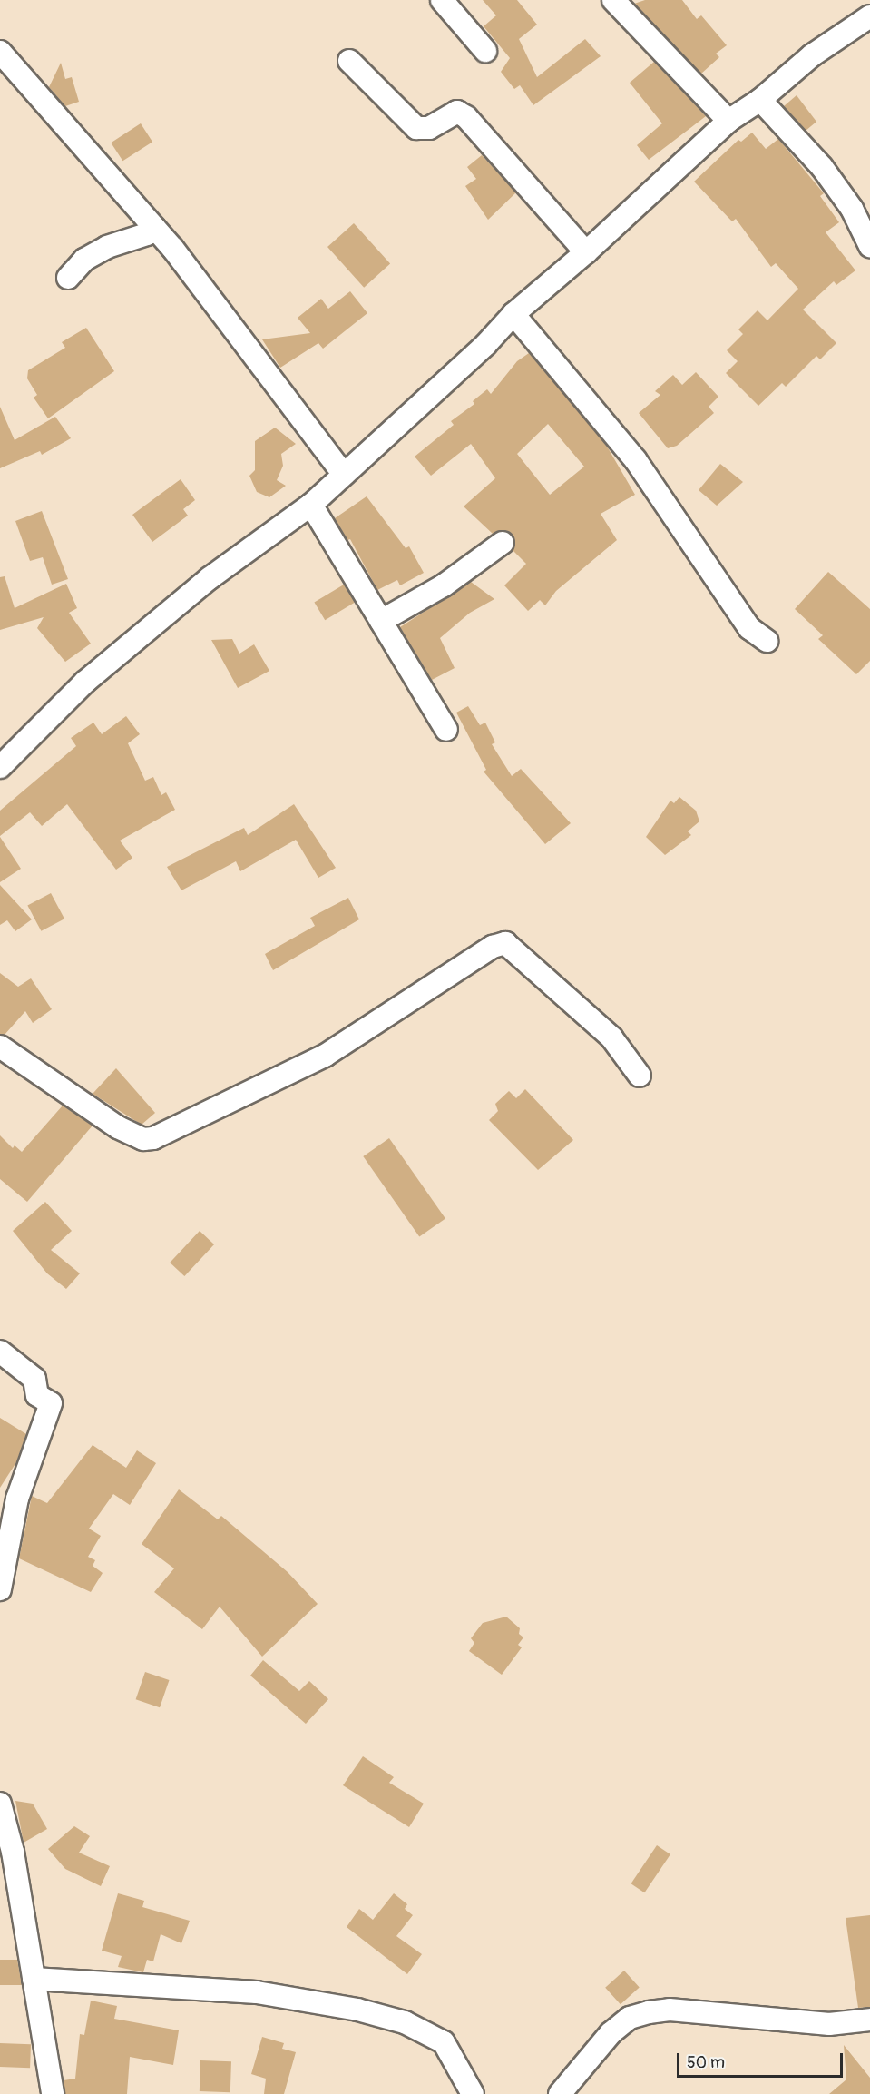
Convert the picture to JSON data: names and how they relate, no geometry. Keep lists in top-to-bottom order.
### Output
{
  "scale_bar": "50 m"
}
